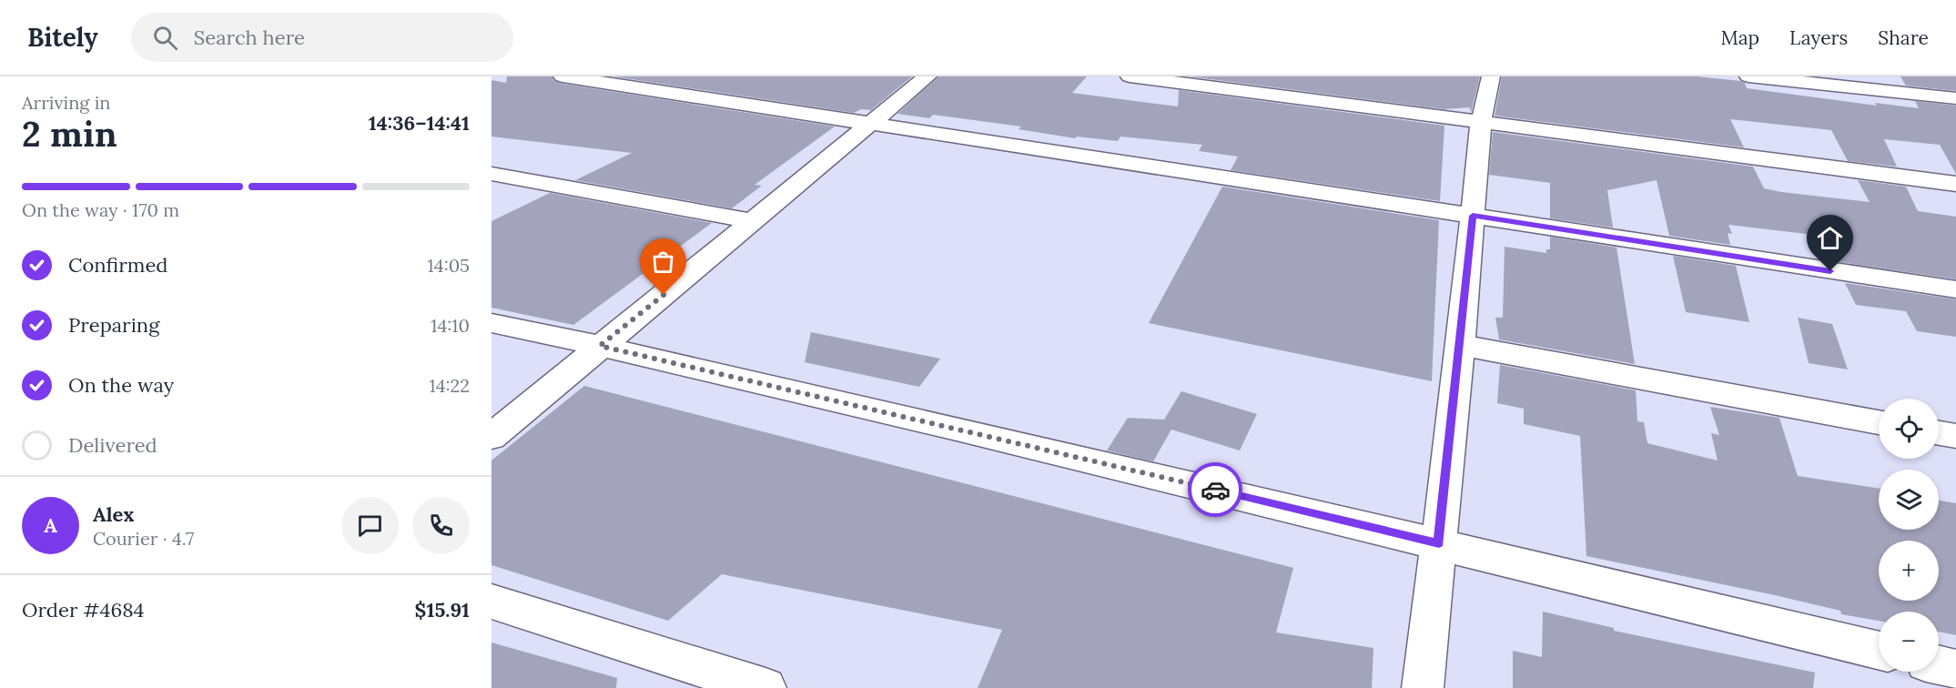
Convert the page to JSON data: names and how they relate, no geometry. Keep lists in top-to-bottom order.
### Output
{
  "page": {
    "header": "Bitely",
    "search": "Search here",
    "nav": ["Map", "Layers", "Share"],
    "heading": ["2 min", "Arriving in", "14:36–14:41"],
    "panel": [
      "Alex",
      "Courier · 4.7",
      "Order #4684",
      "$15.91"
    ],
    "bar": "On the way · 170 m",
    "list": [
      ["Confirmed", "14:05"],
      ["Preparing", "14:10"],
      ["On the way", "14:22"],
      "Delivered"
    ],
    "map_buttons": ["+", "−"],
    "round": "A"
  }
}
